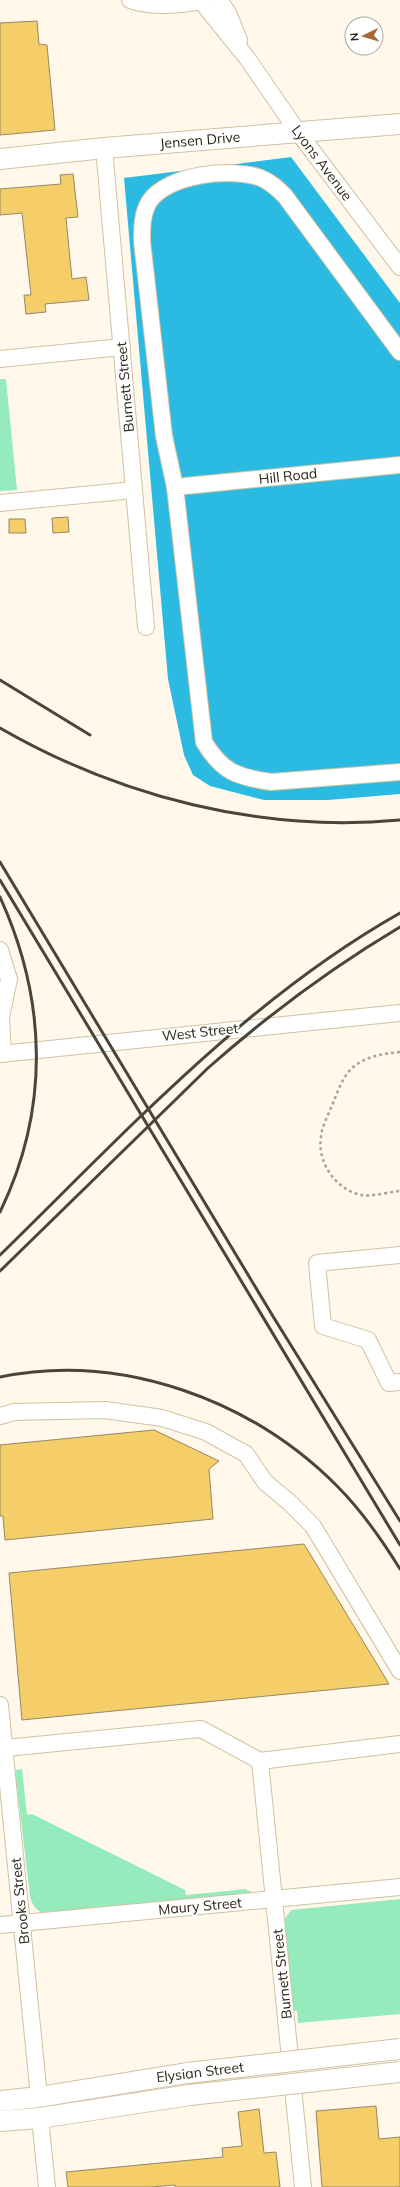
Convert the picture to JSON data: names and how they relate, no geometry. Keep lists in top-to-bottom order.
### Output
{
  "streets": {
    "main road": ["Jensen Drive", "Elysian Street"],
    "street": [
      "Lyons Avenue",
      "Burnett Street",
      "Hill Road",
      "West Street",
      "Brooks Street",
      "Maury Street"
    ]
  },
  "crossings": [
    ["Jensen Drive", "Lyons Avenue"],
    ["Jensen Drive", "Burnett Street"],
    ["Burnett Street", "Maury Street"],
    ["Brooks Street", "Maury Street"],
    ["Brooks Street", "Elysian Street"]
  ],
  "north": "left"
}
